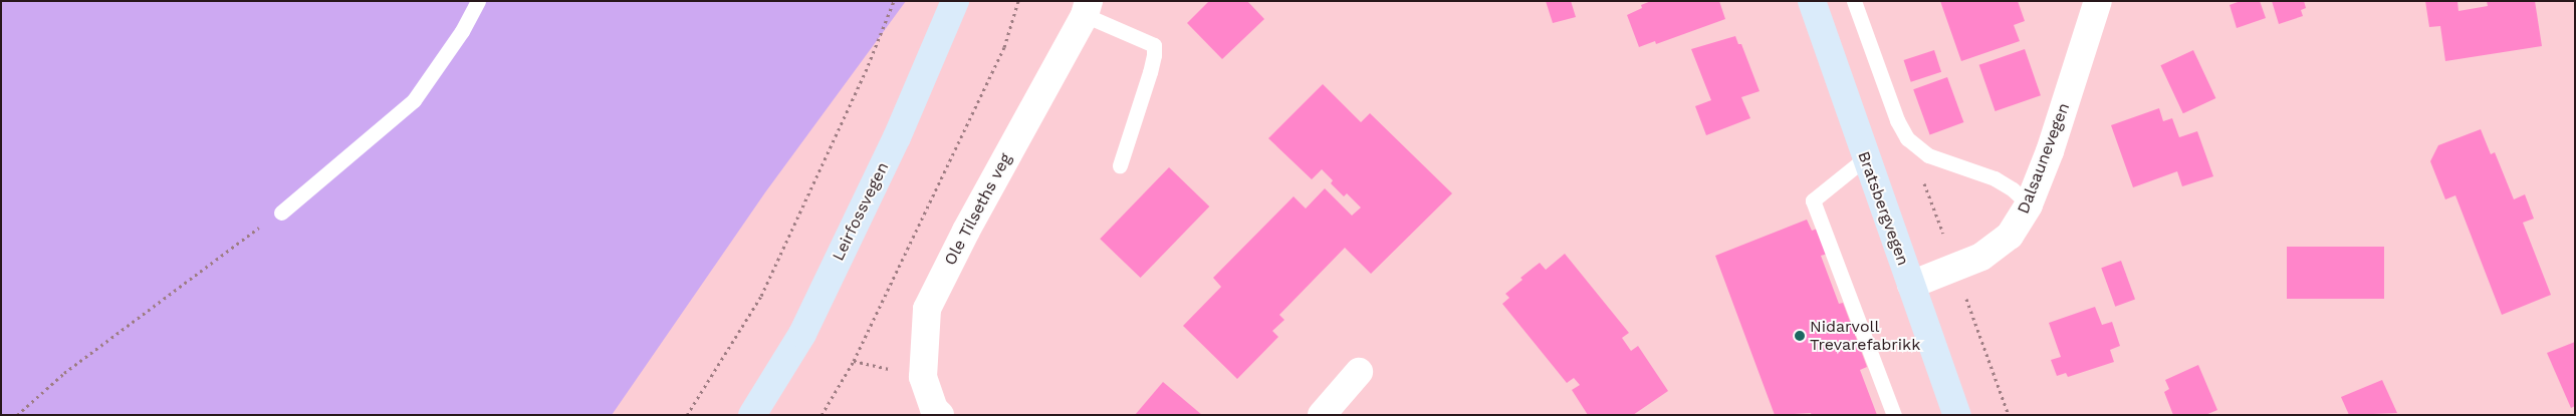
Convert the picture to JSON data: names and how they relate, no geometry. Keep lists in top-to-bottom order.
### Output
{
  "streets": {
    "street": [
      "Dalsaunevegen",
      "Bratsbergvegen",
      "Ole Tilseths veg",
      "Leirfossvegen"
    ]
  },
  "crossings": [
    ["Dalsaunevegen", "Bratsbergvegen"]
  ],
  "places": ["Nidarvoll Trevarefabrikk"]
}
